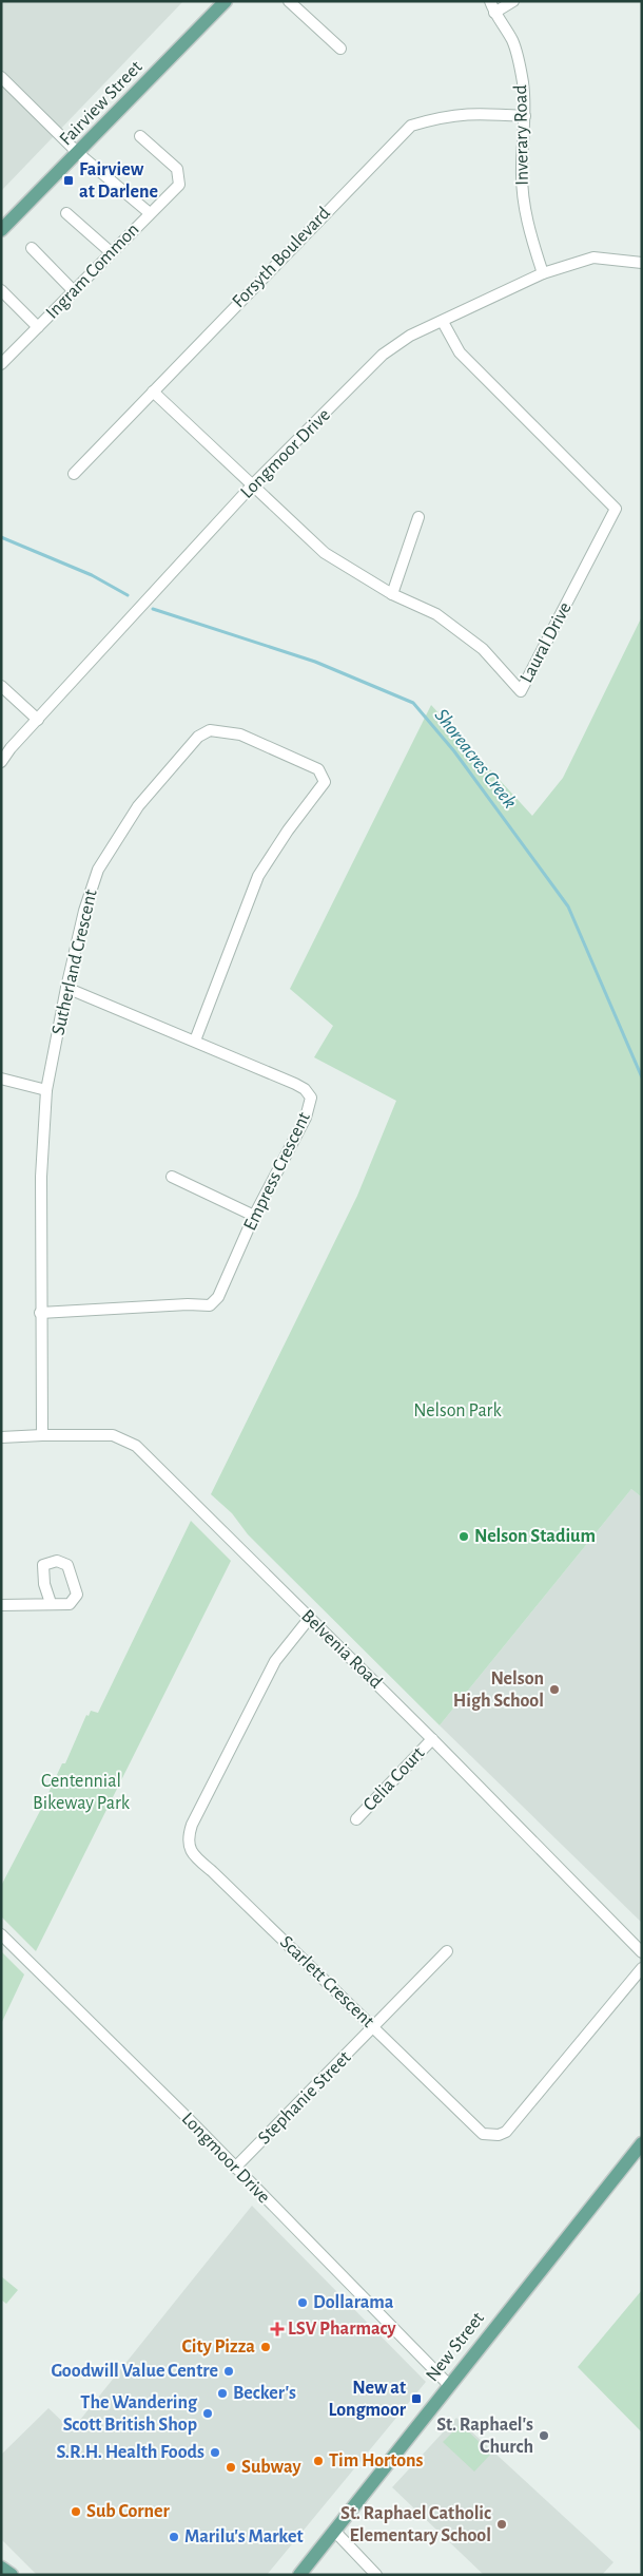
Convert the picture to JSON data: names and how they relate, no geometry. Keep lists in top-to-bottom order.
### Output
{
  "streets": {
    "main road": ["Fairview Street", "New Street"],
    "street": [
      "Inverary Road",
      "Forsyth Boulevard",
      "Ingram Common",
      "Longmoor Drive",
      "Laural Drive",
      "Sutherland Crescent",
      "Empress Crescent",
      "Belvenia Road",
      "Celia Court",
      "Scarlett Crescent",
      "Stephanie Street"
    ]
  },
  "crossings": [
    ["Inverary Road", "Forsyth Boulevard"],
    ["Inverary Road", "Longmoor Drive"],
    ["Forsyth Boulevard", "Laural Drive"],
    ["Longmoor Drive", "Laural Drive"],
    ["Longmoor Drive", "Stephanie Street"],
    ["Longmoor Drive", "New Street"],
    ["Sutherland Crescent", "Empress Crescent"],
    ["Sutherland Crescent", "Belvenia Road"],
    ["Belvenia Road", "Celia Court"],
    ["Belvenia Road", "Scarlett Crescent"],
    ["Scarlett Crescent", "Stephanie Street"]
  ],
  "water": ["Shoreacres Creek"],
  "parks": ["Nelson Park", "Centennial Bikeway Park"],
  "places": {
    "transit": ["Fairview at Darlene", "New at Longmoor"],
    "other": [
      "Nelson Stadium",
      "Nelson High School",
      "Dollarama",
      "City Pizza",
      "Goodwill Value Centre",
      "Becker's",
      "The Wandering Scott British Shop",
      "St. Raphael's Church",
      "S.R.H. Health Foods",
      "Tim Hortons",
      "Subway",
      "Sub Corner",
      "St. Raphael Catholic Elementary School",
      "Marilu's Market"
    ],
    "health": ["LSV Pharmacy"]
  }
}
